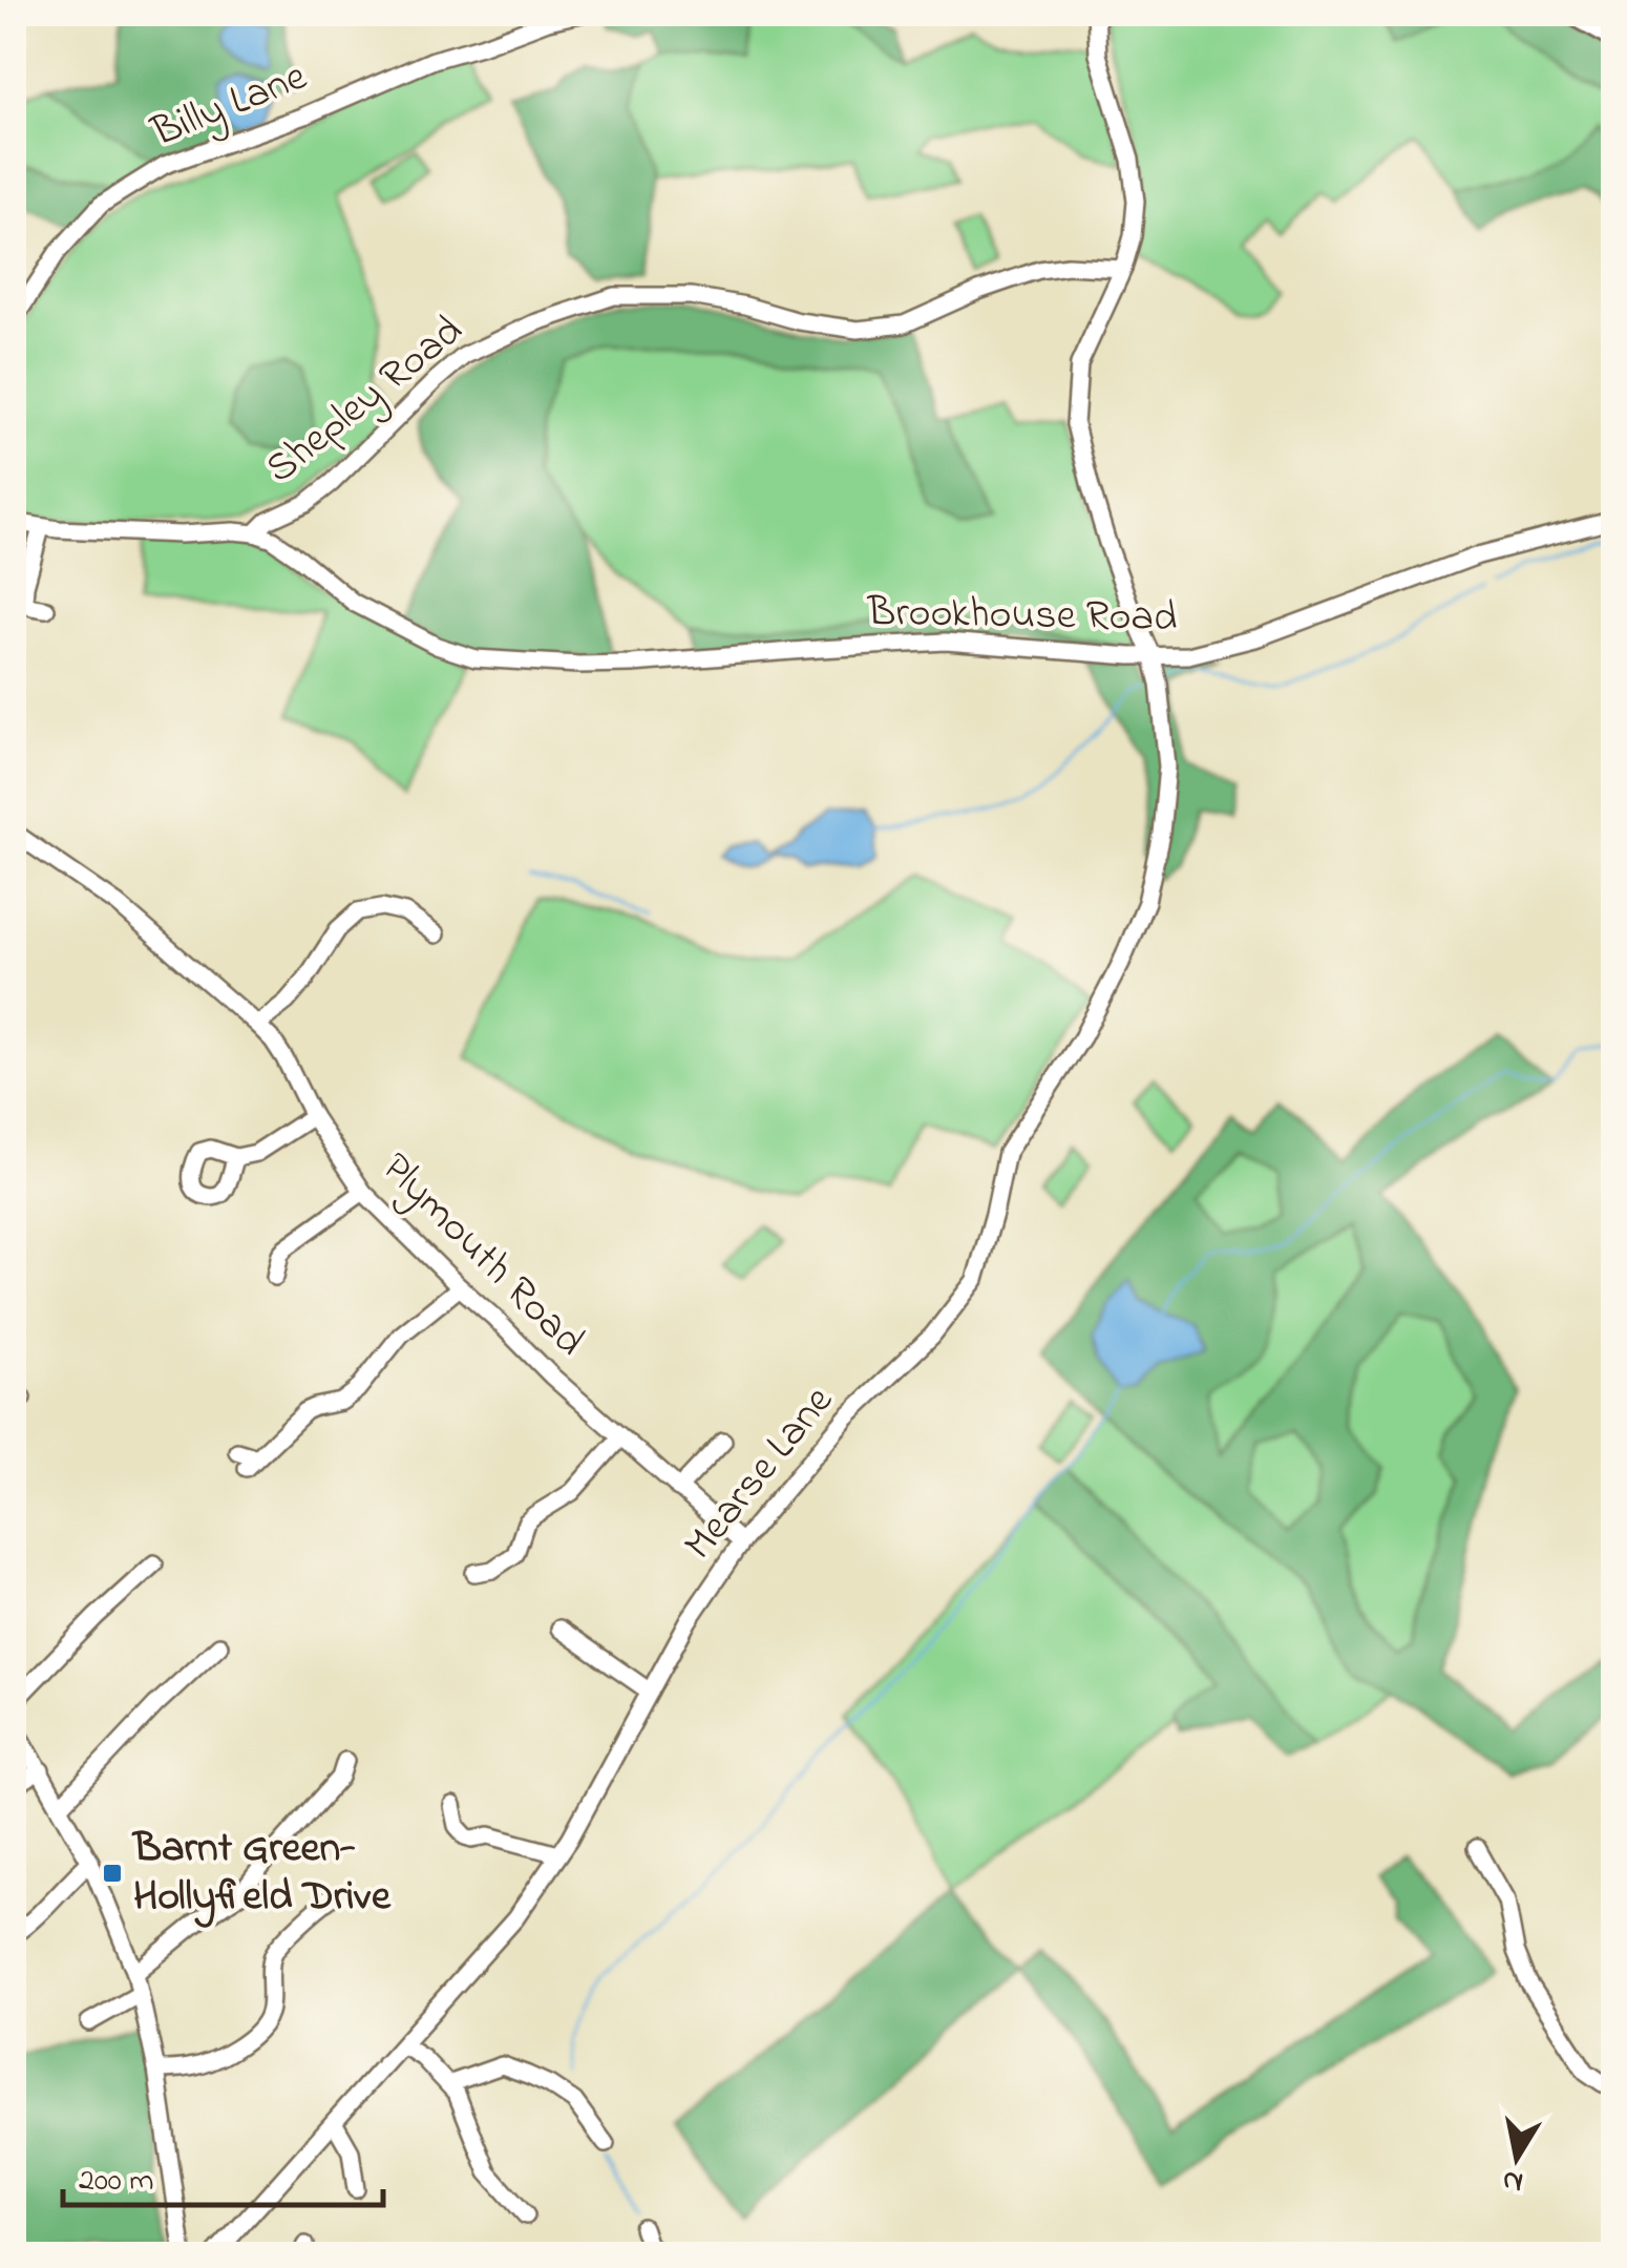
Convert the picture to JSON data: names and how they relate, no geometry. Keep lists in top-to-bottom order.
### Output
{
  "streets": {
    "street": [
      "Billy Lane",
      "Shepley Road",
      "Brookhouse Road",
      "Plymouth Road",
      "Mearse Lane"
    ]
  },
  "crossings": [
    ["Shepley Road", "Brookhouse Road"],
    ["Shepley Road", "Mearse Lane"],
    ["Brookhouse Road", "Mearse Lane"],
    ["Plymouth Road", "Mearse Lane"]
  ],
  "places": {
    "transit": ["Barnt Green- Hollyfield Drive"]
  },
  "scale_bar": "200 m",
  "north": "bottom"
}
